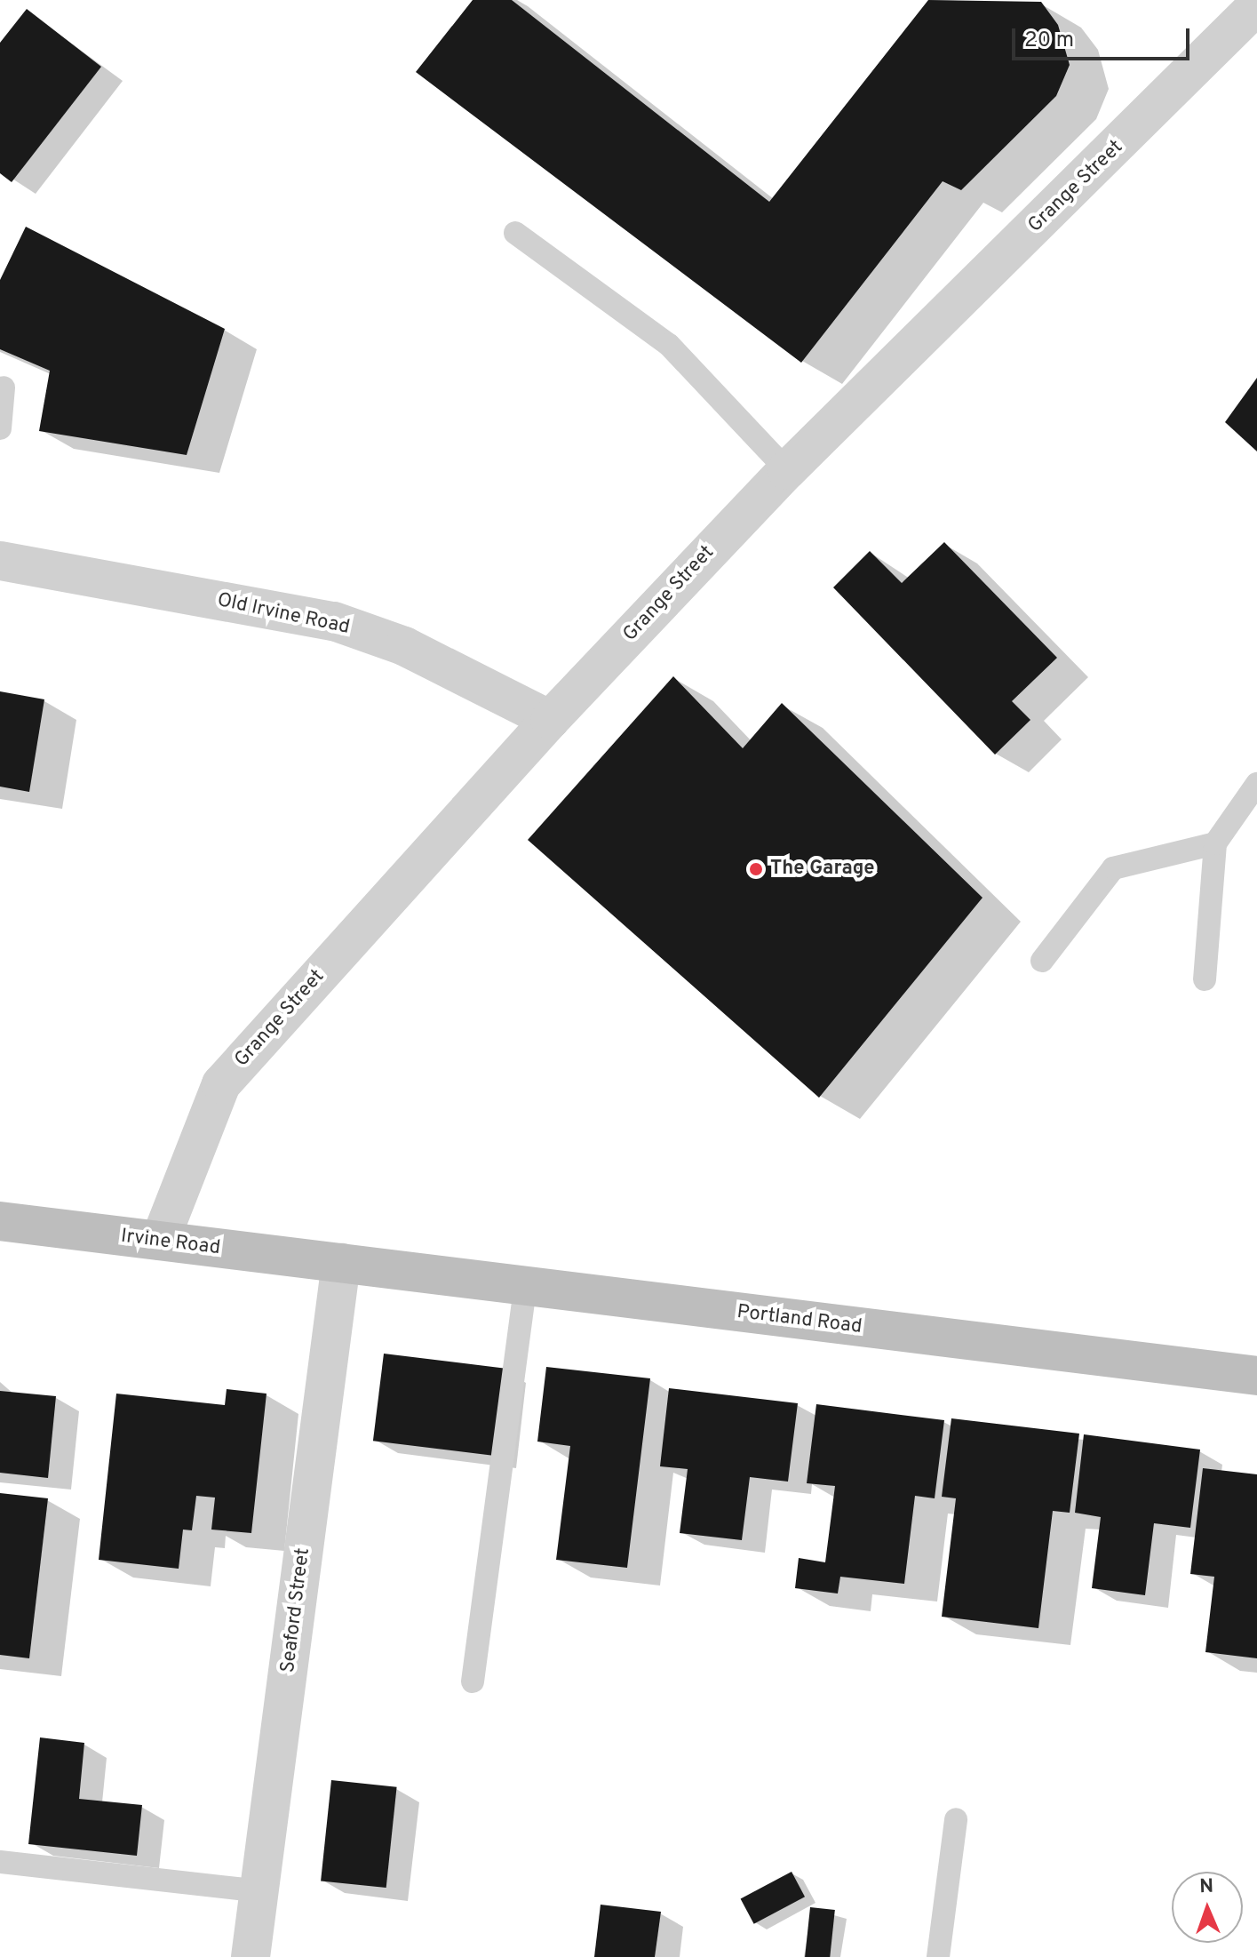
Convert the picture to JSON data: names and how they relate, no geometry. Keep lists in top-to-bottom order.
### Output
{
  "streets": {
    "main road": ["Irvine Road", "Portland Road"],
    "street": ["Grange Street", "Old Irvine Road", "Seaford Street"]
  },
  "crossings": [
    ["Grange Street", "Old Irvine Road"],
    ["Grange Street", "Irvine Road"],
    ["Irvine Road", "Portland Road"],
    ["Irvine Road", "Seaford Street"],
    ["Portland Road", "Seaford Street"]
  ],
  "places": ["The Garage"],
  "scale_bar": "20 m",
  "north": "top"
}
